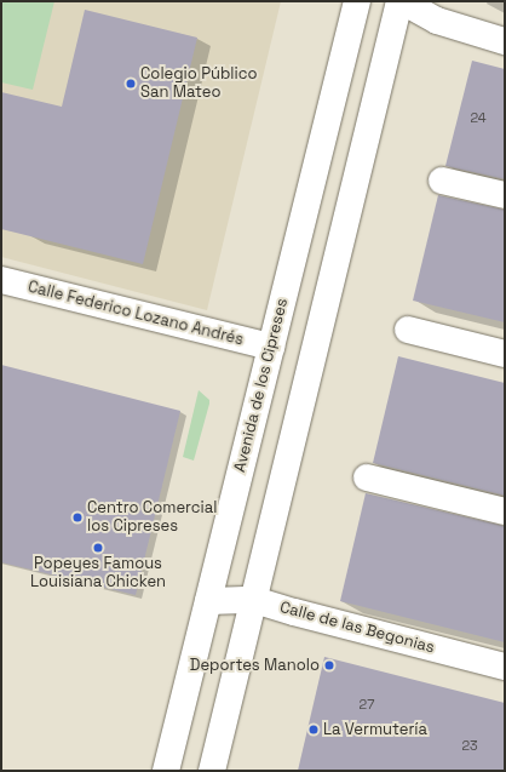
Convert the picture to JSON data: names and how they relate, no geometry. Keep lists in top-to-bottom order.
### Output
{
  "streets": {
    "main road": ["Calle Federico Lozano Andrés", "Avenida de los Cipreses", "Calle de las Begonias"]
  },
  "crossings": [
    ["Calle Federico Lozano Andrés", "Avenida de los Cipreses"],
    ["Avenida de los Cipreses", "Calle de las Begonias"]
  ],
  "places": [
    "Colegio Público San Mateo",
    "Centro Comercial los Cipreses",
    "Popeyes Famous Louisiana Chicken",
    "Deportes Manolo",
    "La Vermutería"
  ],
  "house_numbers": ["24", "27", "23"]
}
